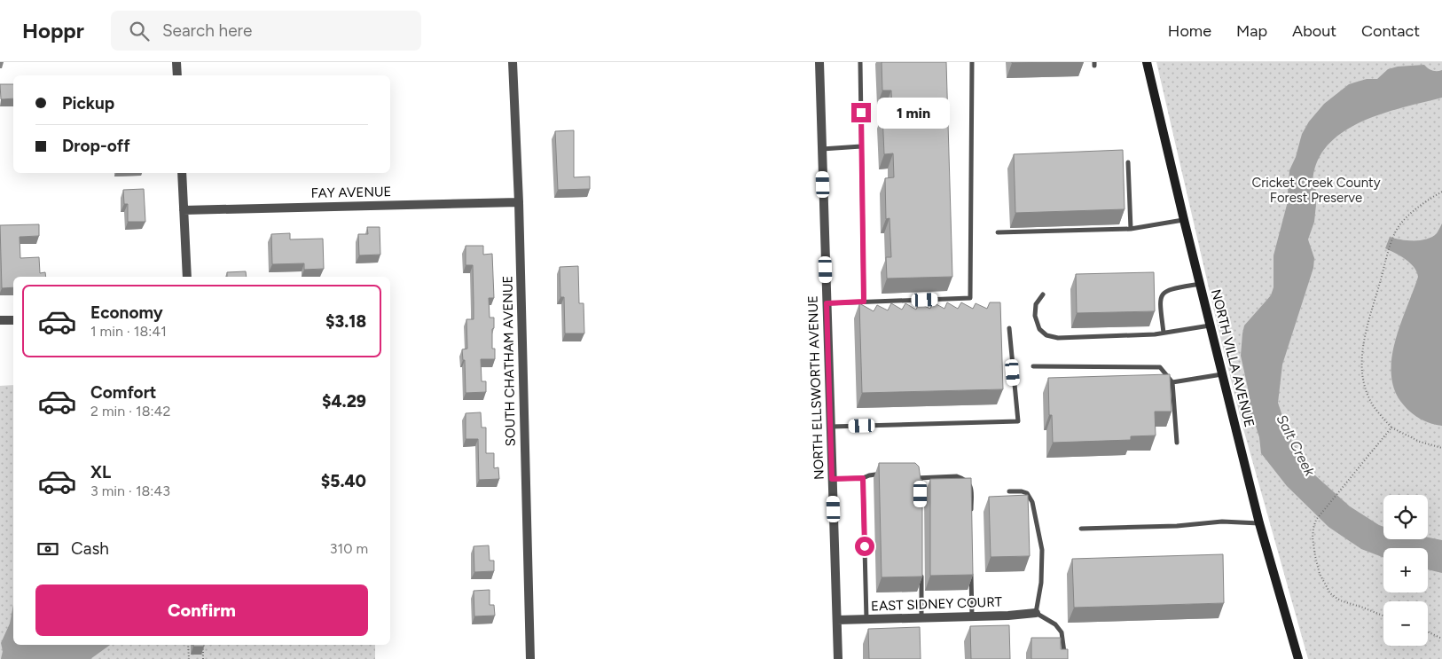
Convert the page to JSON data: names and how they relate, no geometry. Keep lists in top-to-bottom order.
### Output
{
  "streets": {
    "main road": ["NORTH VILLA AVENUE"],
    "street": [
      "FAY AVENUE",
      "SOUTH CHATHAM AVENUE",
      "NORTH ELLSWORTH AVENUE",
      "EAST SIDNEY COURT"
    ]
  },
  "crossings": [
    ["FAY AVENUE", "SOUTH CHATHAM AVENUE"],
    ["NORTH ELLSWORTH AVENUE", "EAST SIDNEY COURT"]
  ],
  "water": ["Salt Creek"],
  "parks": ["Cricket Creek County Forest Preserve"],
  "page": {
    "header": "Hoppr",
    "search": "Search here",
    "nav": [
      "Home",
      "Map",
      "About",
      "Contact"
    ],
    "banner": ["Pickup", "Drop-off"],
    "bubble": "1 min",
    "list": [
      {
        "name": "Economy",
        "note": "1 min · 18:41",
        "value": "$3.18"
      },
      {
        "name": "Comfort",
        "note": "2 min · 18:42",
        "value": "$4.29"
      },
      {
        "name": "XL",
        "note": "3 min · 18:43",
        "value": "$5.40"
      }
    ],
    "map_buttons": ["+", "−"],
    "pay": ["Cash", "310 m"],
    "buttons": "Confirm"
  }
}
